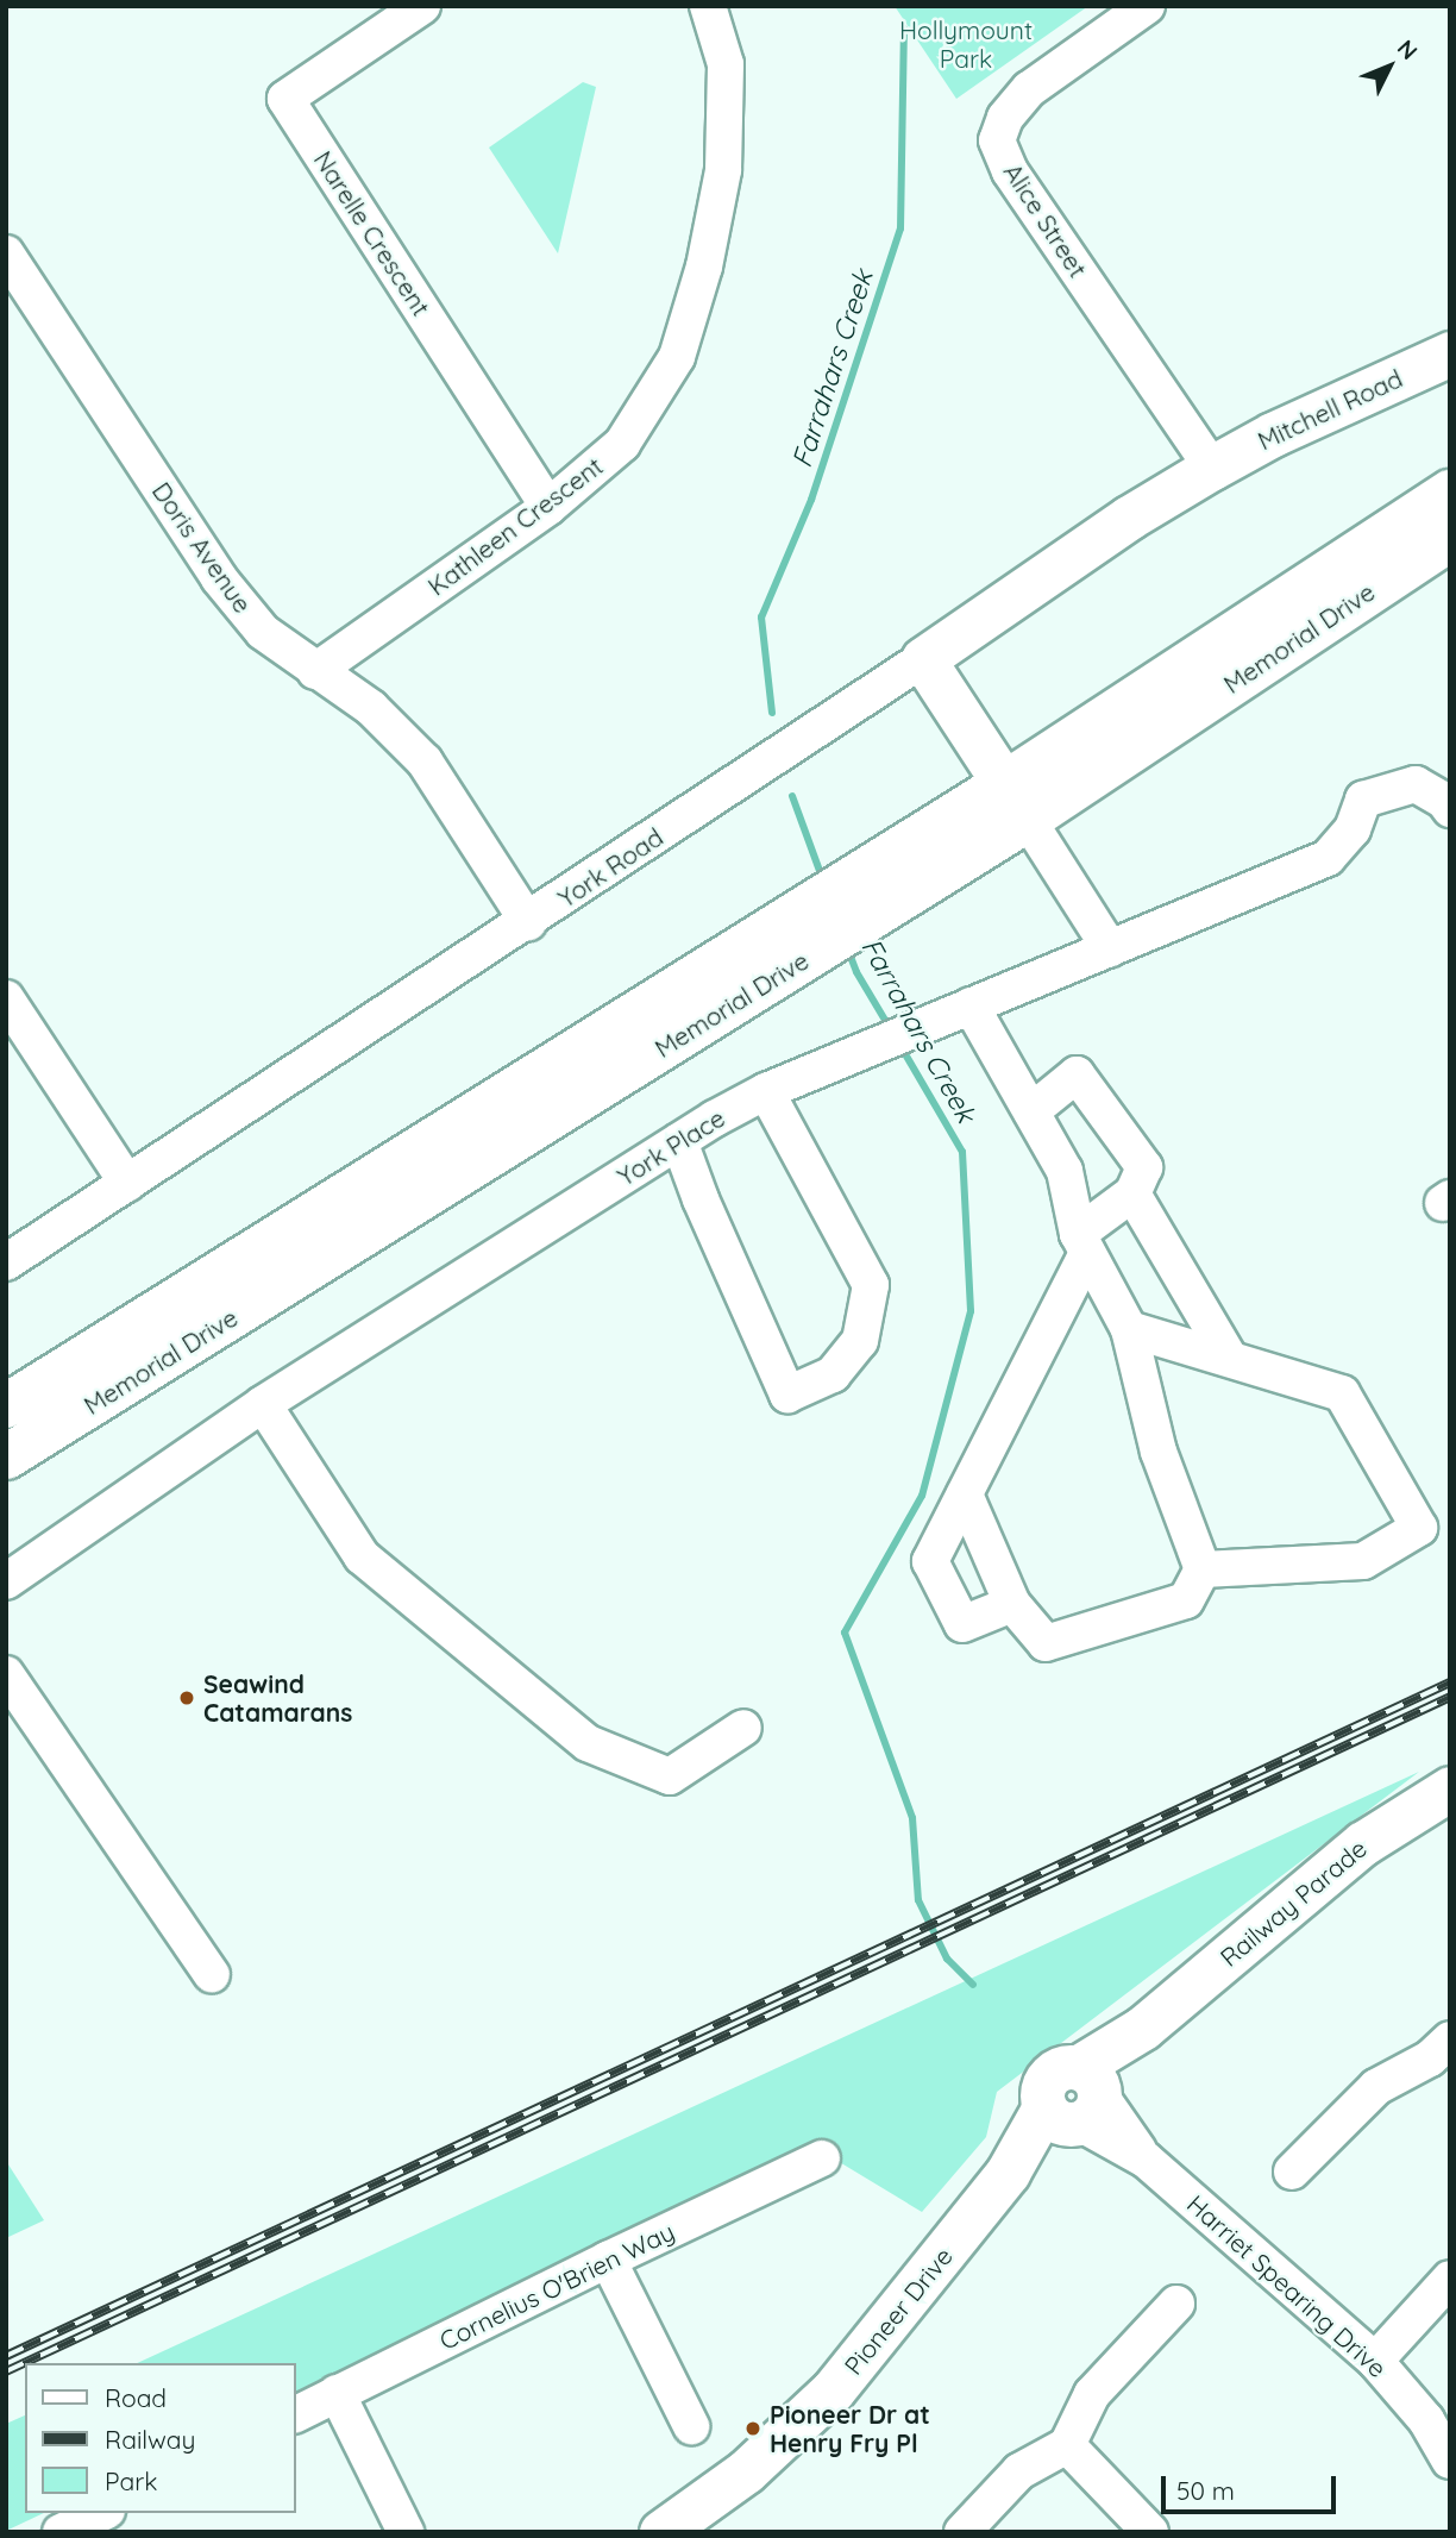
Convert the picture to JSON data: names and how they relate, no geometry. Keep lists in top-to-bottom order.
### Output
{
  "streets": {
    "main road": [
      "Mitchell Road",
      "Memorial Drive",
      "York Road",
      "Railway Parade",
      "Pioneer Drive"
    ],
    "street": [
      "Alice Street",
      "Narelle Crescent",
      "Kathleen Crescent",
      "Doris Avenue",
      "York Place",
      "Cornelius O'Brien Way",
      "Harriet Spearing Drive"
    ]
  },
  "crossings": [
    ["Alice Street", "Mitchell Road"],
    ["Alice Street", "York Road"],
    ["Narelle Crescent", "Kathleen Crescent"],
    ["Mitchell Road", "York Road"],
    ["Kathleen Crescent", "Doris Avenue"],
    ["Doris Avenue", "York Road"],
    ["Railway Parade", "Pioneer Drive"],
    ["Harriet Spearing Drive", "Pioneer Drive"]
  ],
  "water": ["Farrahars Creek"],
  "parks": ["Hollymount Park"],
  "places": ["Seawind Catamarans", "Pioneer Dr at Henry Fry Pl"],
  "legend": ["Road", "Railway", "Park"],
  "scale_bar": "50 m",
  "north": "top right"
}
